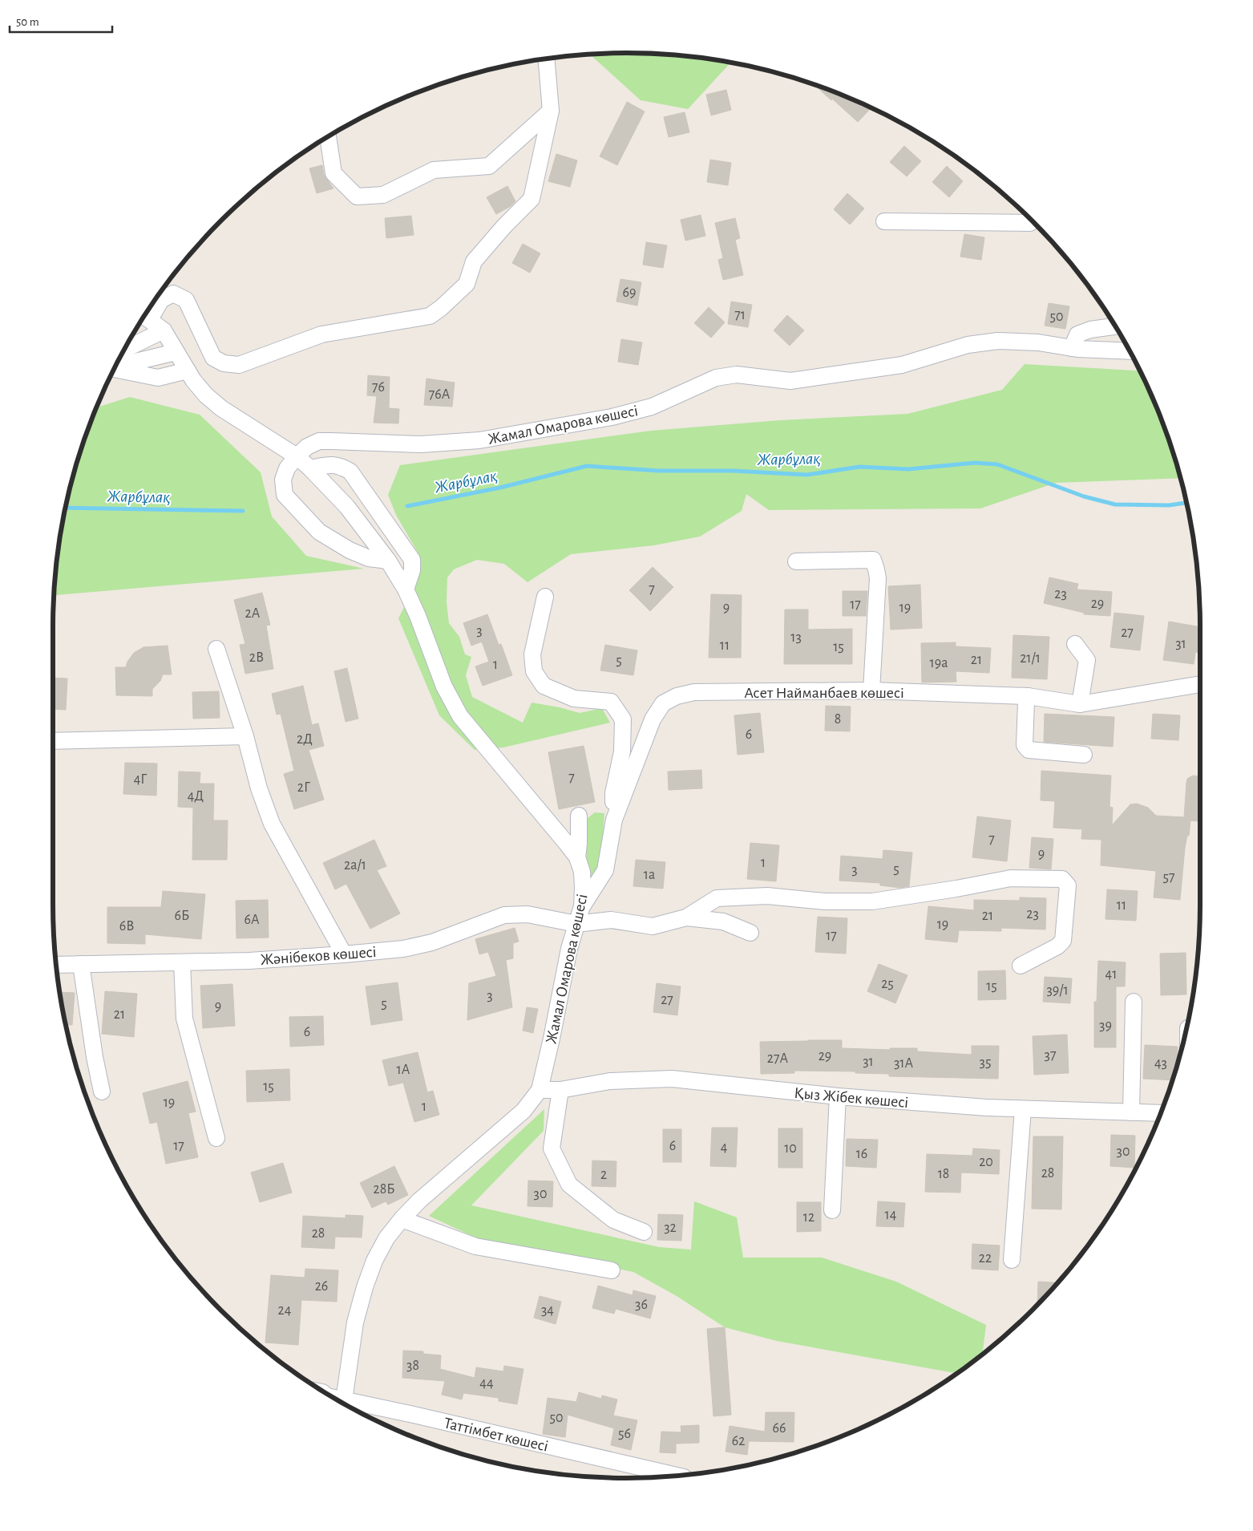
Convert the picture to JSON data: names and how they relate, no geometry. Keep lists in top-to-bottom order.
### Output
{
  "streets": {
    "street": [
      "Жамал Омарова көшесі",
      "Асет Найманбаев көшесі",
      "Жәнібеков көшесі",
      "Қыз Жібек көшесі",
      "Таттімбет көшесі"
    ]
  },
  "crossings": [
    ["Жамал Омарова көшесі", "Асет Найманбаев көшесі"],
    ["Жамал Омарова көшесі", "Жәнібеков көшесі"],
    ["Жамал Омарова көшесі", "Қыз Жібек көшесі"],
    ["Жамал Омарова көшесі", "Таттімбет көшесі"]
  ],
  "water": ["Жарбұлақ"],
  "house_numbers": [
    "69",
    "71",
    "50",
    "76",
    "76А",
    "7",
    "23",
    "29",
    "17",
    "9",
    "19",
    "2А",
    "3",
    "27",
    "13",
    "31",
    "11",
    "15",
    "2В",
    "21/1",
    "21",
    "5",
    "19а",
    "1",
    "8",
    "6",
    "2Д",
    "7",
    "4Г",
    "2Г",
    "4Д",
    "7",
    "9",
    "1",
    "2а/1",
    "5",
    "3",
    "1а",
    "57",
    "11",
    "23",
    "6Б",
    "21",
    "6А",
    "19",
    "6В",
    "17",
    "41",
    "25",
    "15",
    "39/1",
    "3",
    "27",
    "5",
    "9",
    "21",
    "39",
    "6",
    "37",
    "29",
    "27А",
    "31",
    "35",
    "31А",
    "43",
    "1А",
    "15",
    "19",
    "1",
    "17",
    "6",
    "4",
    "10",
    "30",
    "16",
    "20",
    "28",
    "18",
    "2",
    "28Б",
    "30",
    "14",
    "12",
    "32",
    "28",
    "22",
    "26",
    "36",
    "24",
    "34",
    "38",
    "44",
    "50",
    "66",
    "56",
    "62"
  ],
  "scale_bar": "50 m"
}
